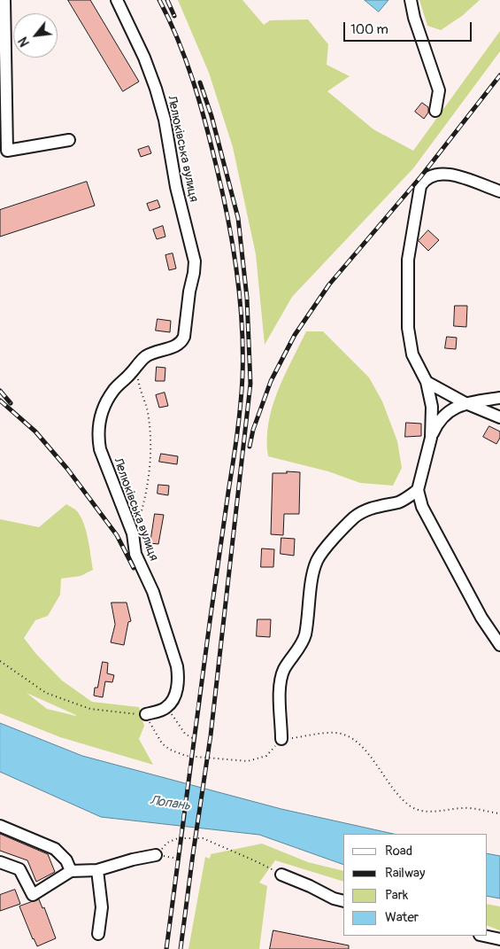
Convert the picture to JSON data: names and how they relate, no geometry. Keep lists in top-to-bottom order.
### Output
{
  "streets": {
    "street": ["Лелюківська вулиця"]
  },
  "water": ["Лопань"],
  "legend": [
    "Road",
    "Railway",
    "Park",
    "Water"
  ],
  "scale_bar": "100 m",
  "north": "bottom left"
}
